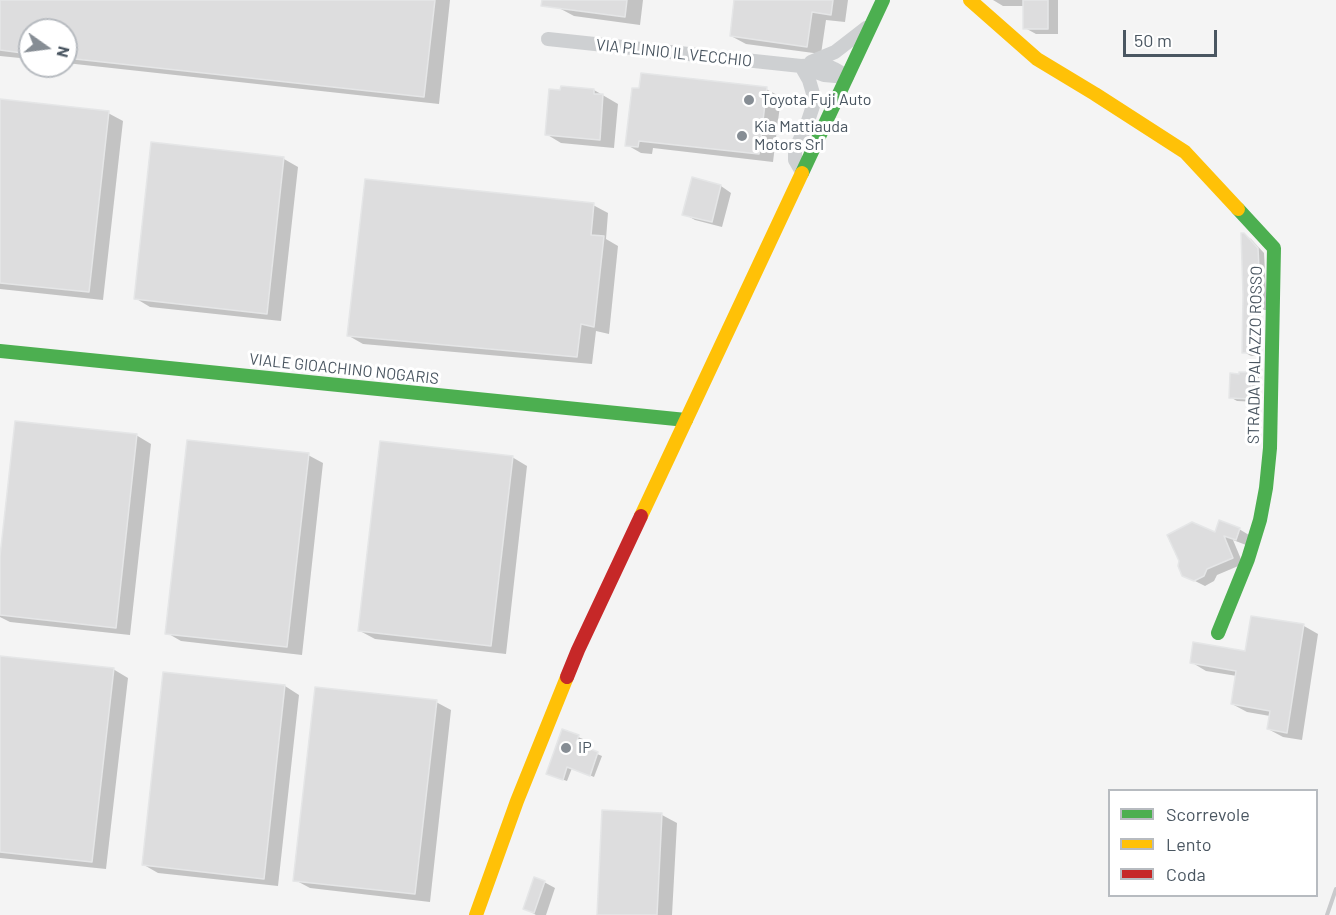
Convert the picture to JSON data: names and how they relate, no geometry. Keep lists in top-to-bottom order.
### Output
{
  "streets": {
    "street": ["VIA PLINIO IL VECCHIO", "STRADA PALAZZO ROSSO", "VIALE GIOACHINO NOGARIS"]
  },
  "places": ["Toyota Fuji Auto", "Kia Mattiauda Motors Srl", "IP"],
  "legend": ["Scorrevole", "Lento", "Coda"],
  "scale_bar": "50 m",
  "north": "right"
}
